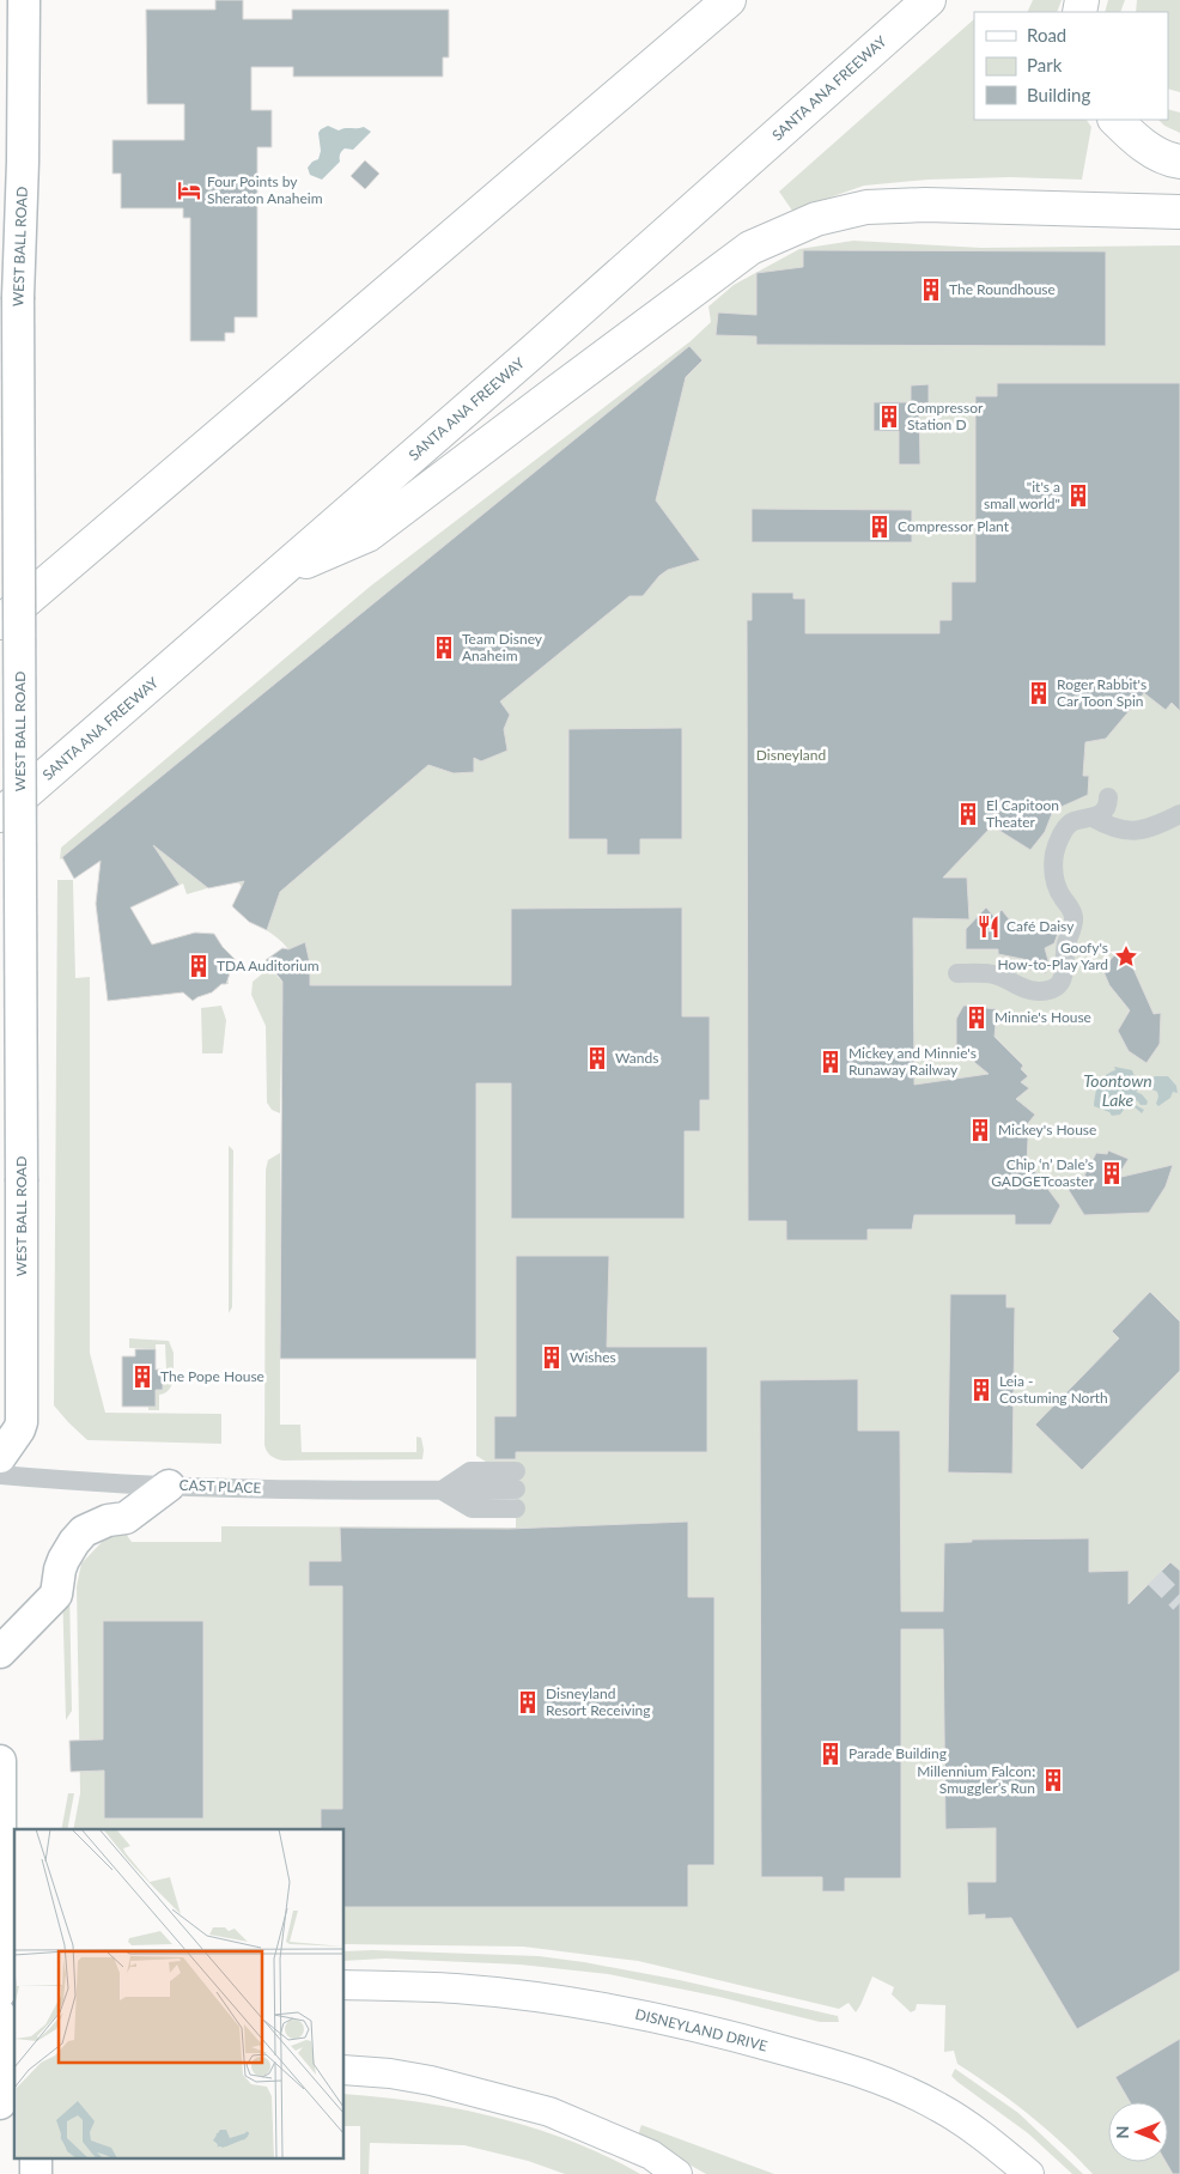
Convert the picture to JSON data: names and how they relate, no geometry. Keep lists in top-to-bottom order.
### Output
{
  "streets": {
    "highway": ["SANTA ANA FREEWAY"],
    "main road": ["WEST BALL ROAD", "DISNEYLAND DRIVE"],
    "street": ["CAST PLACE"]
  },
  "water": ["Toontown Lake"],
  "parks": ["Disneyland"],
  "places": {
    "hotel": ["Four Points by Sheraton Anaheim"],
    "building": [
      "The Roundhouse",
      "Compressor Station D",
      "\"it's a small world\"",
      "Compressor Plant",
      "Team Disney Anaheim",
      "Roger Rabbit's Car Toon Spin",
      "El Capitoon Theater",
      "TDA Auditorium",
      "Minnie's House",
      "Wands",
      "Mickey and Minnie's Runaway Railway",
      "Mickey's House",
      "Chip ‘n’ Dale’s GADGETcoaster",
      "Wishes",
      "The Pope House",
      "Leia - Costuming North",
      "Disneyland Resort Receiving",
      "Parade Building",
      "Millennium Falcon: Smuggler’s Run"
    ],
    "restaurant": ["Café Daisy"],
    "place": ["Goofy's How-to-Play Yard"]
  },
  "legend": ["Road", "Park", "Building"],
  "north": "left"
}
